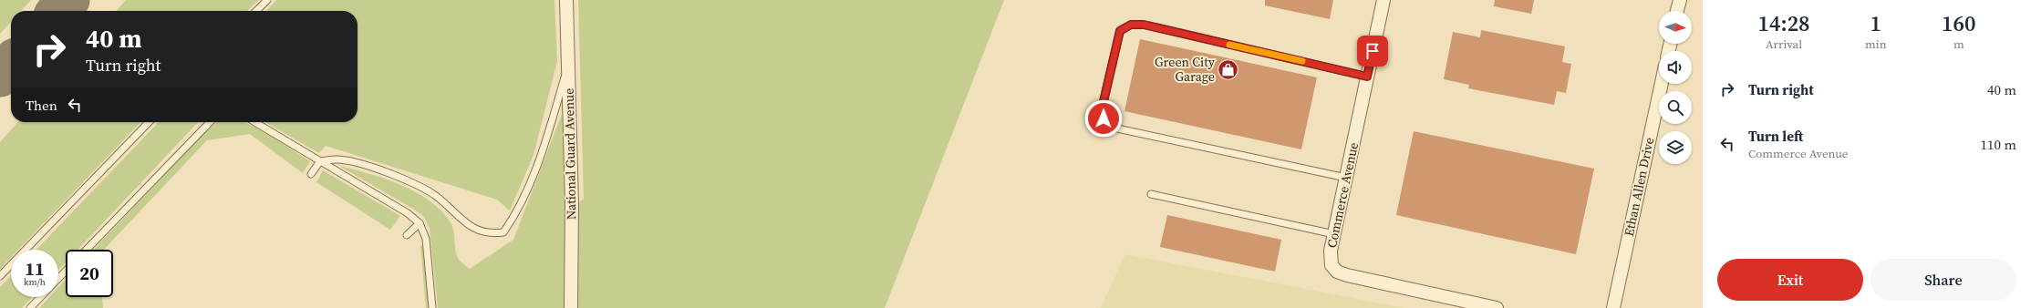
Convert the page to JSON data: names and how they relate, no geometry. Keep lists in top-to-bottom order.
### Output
{
  "streets": {
    "street": ["National Guard Avenue", "Ethan Allen Drive", "Commerce Avenue"]
  },
  "places": {
    "shop": ["Green City Garage"]
  },
  "north": "right",
  "page": {
    "eta": [
      "14:28",
      "Arrival",
      "1",
      "min",
      "160",
      "m"
    ],
    "turn": ["40 m", "Turn right"],
    "list": [
      {
        "name": "Turn right",
        "value": "40 m"
      },
      {
        "name": "Turn left",
        "note": "Commerce Avenue",
        "value": "110 m"
      }
    ],
    "then": "Then",
    "speed": "11 km/h",
    "limit": "20",
    "buttons": ["Exit", "Share"]
  }
}
